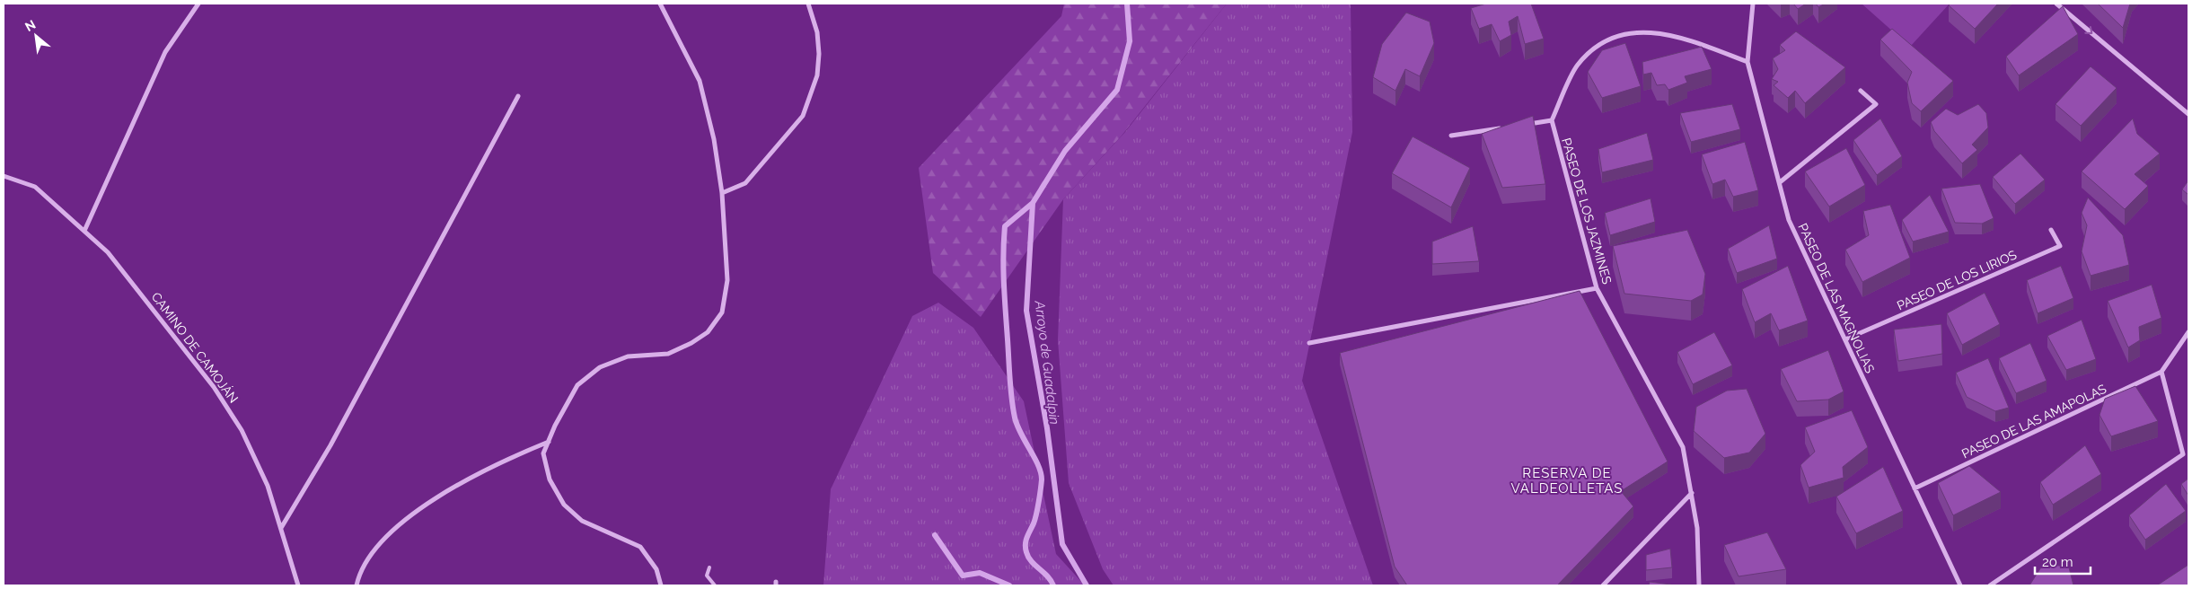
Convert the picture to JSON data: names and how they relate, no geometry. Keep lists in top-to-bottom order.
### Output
{
  "streets": {
    "street": [
      "PASEO DE LOS JAZMINES",
      "PASEO DE LOS LIRIOS",
      "PASEO DE LAS MAGNOLIAS",
      "CAMINO DE CAMOJÁN",
      "PASEO DE LAS AMAPOLAS"
    ]
  },
  "crossings": [
    ["PASEO DE LOS LIRIOS", "PASEO DE LAS MAGNOLIAS"],
    ["PASEO DE LAS MAGNOLIAS", "PASEO DE LAS AMAPOLAS"]
  ],
  "districts": ["RESERVA DE VALDEOLLETAS"],
  "water": ["Arroyo de Guadalpin"],
  "scale_bar": "20 m",
  "north": "top left"
}
